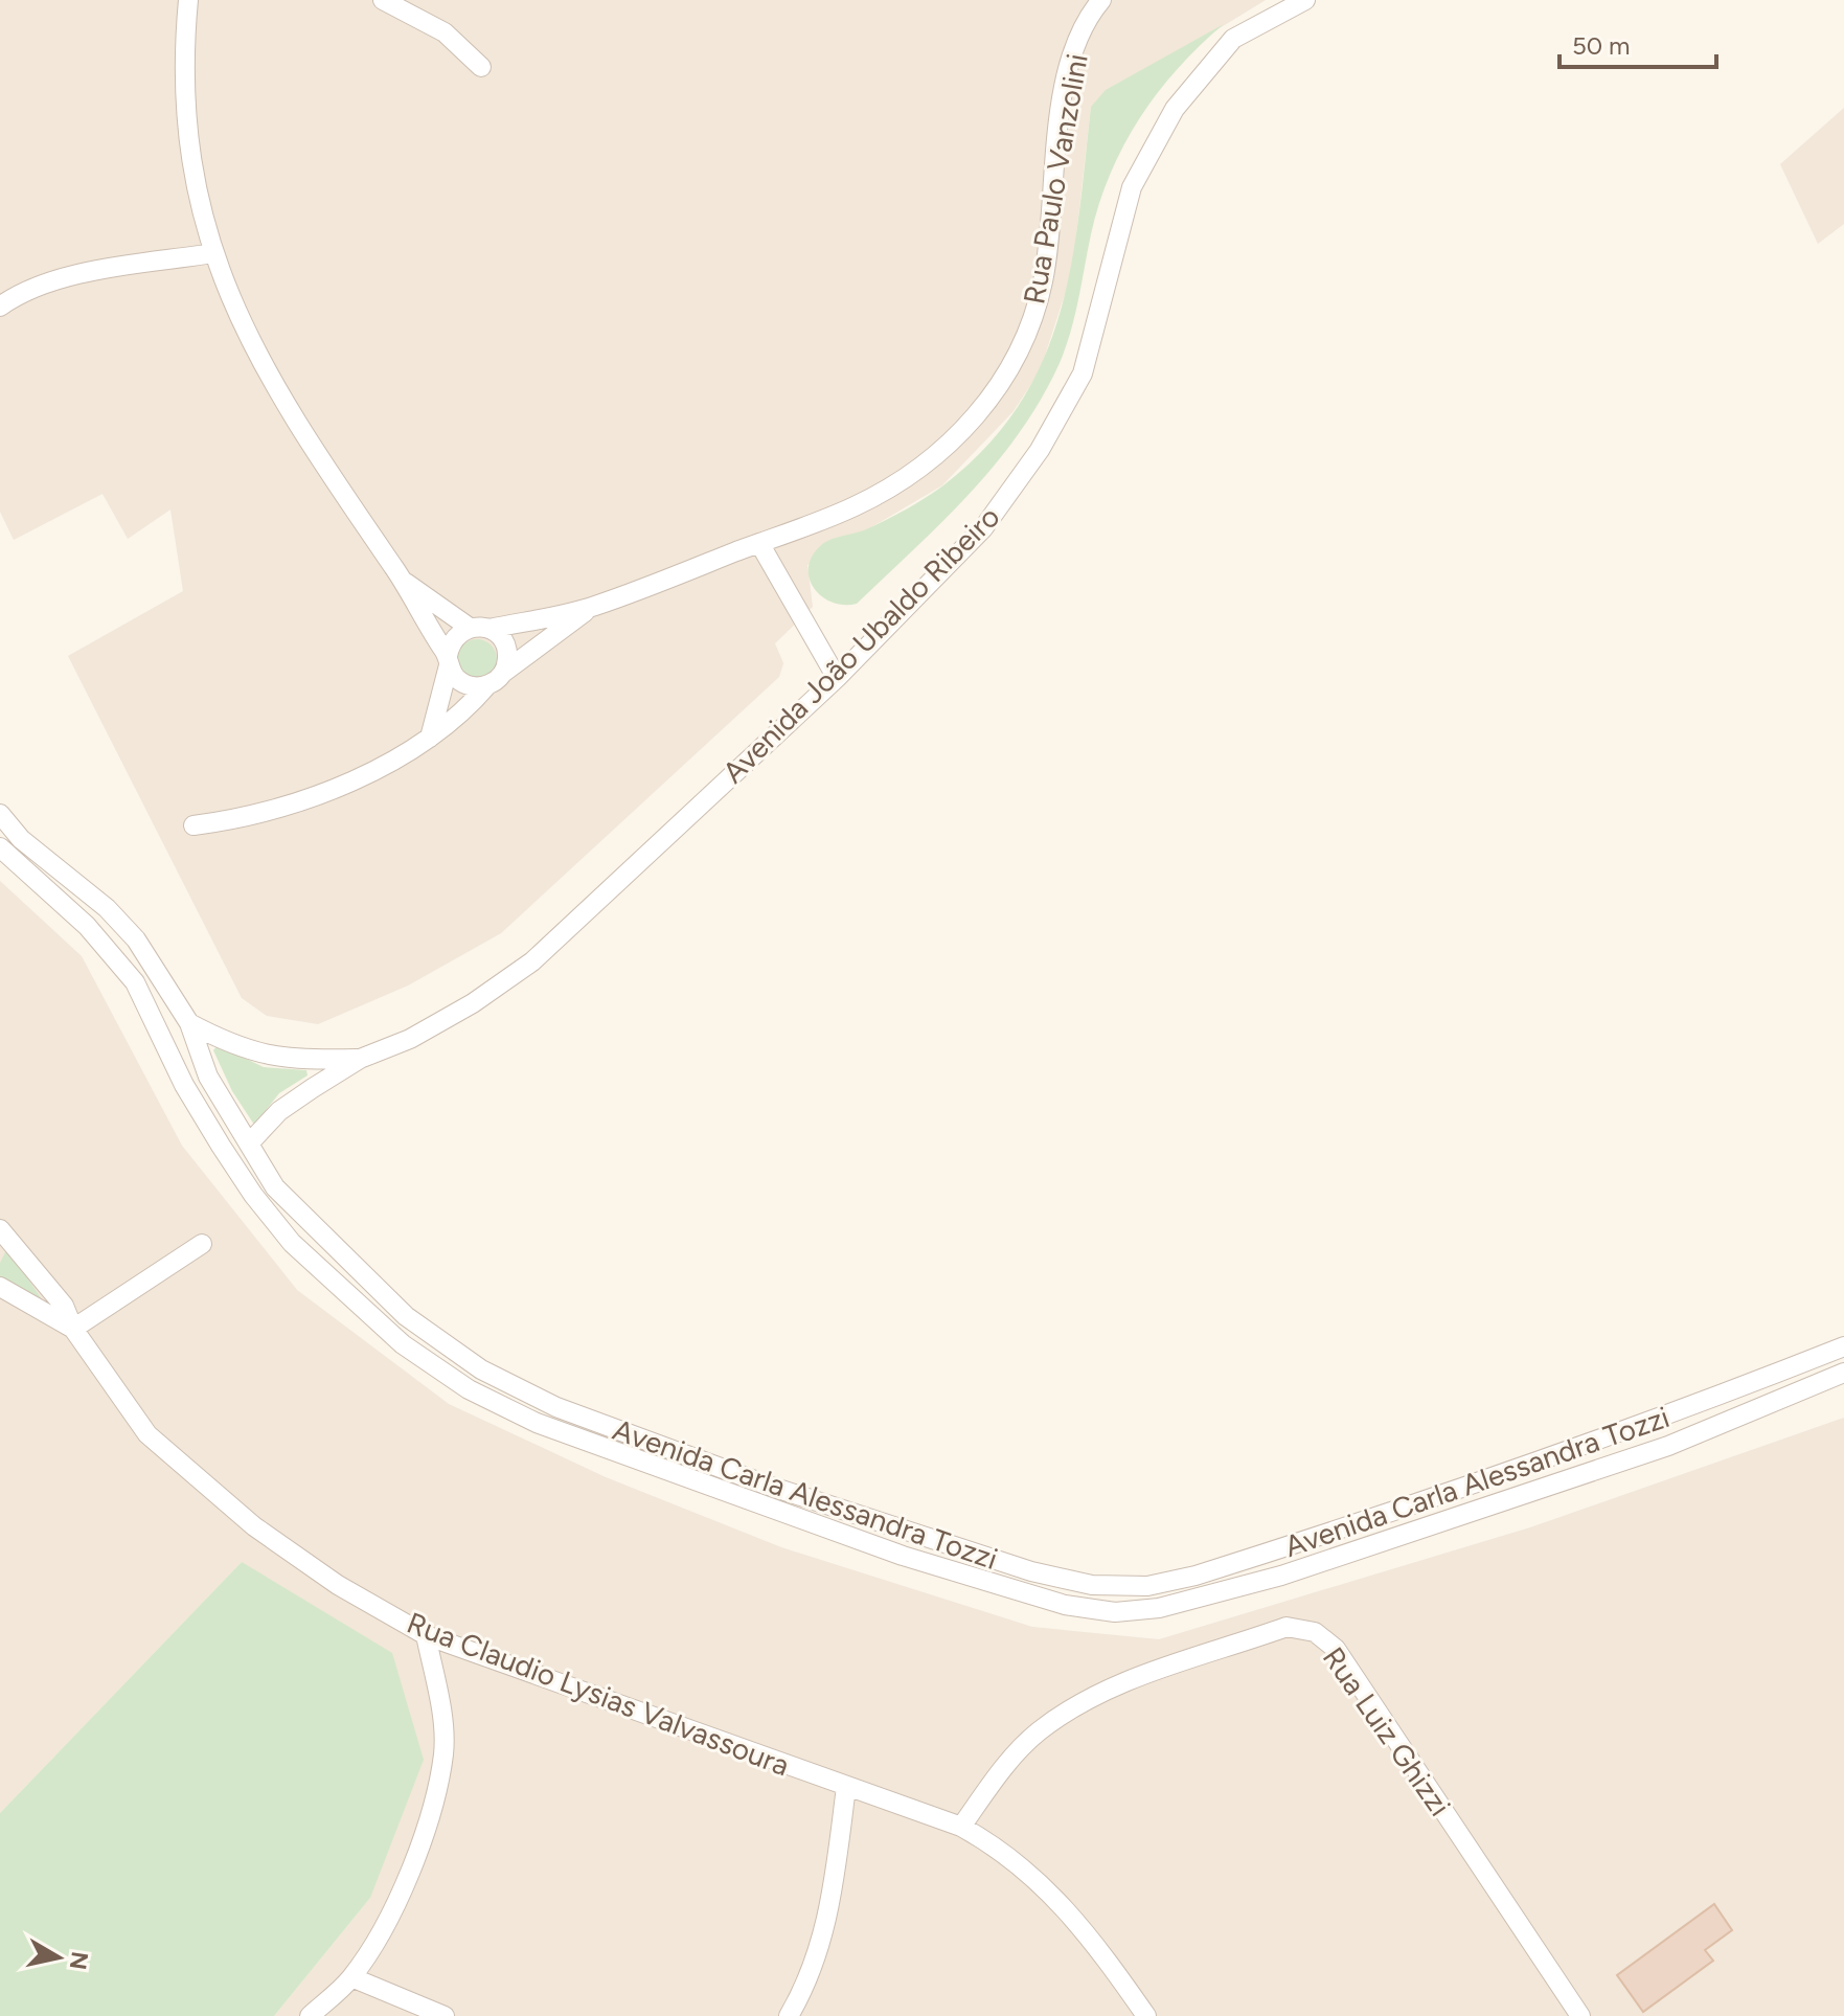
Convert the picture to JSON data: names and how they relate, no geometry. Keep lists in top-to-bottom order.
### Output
{
  "streets": {
    "street": [
      "Rua Paulo Vanzolini",
      "Avenida João Ubaldo Ribeiro",
      "Avenida Carla Alessandra Tozzi",
      "Rua Claudio Lysias Valvassoura",
      "Rua Luiz Ghizzi"
    ]
  },
  "crossings": [
    ["Avenida João Ubaldo Ribeiro", "Avenida Carla Alessandra Tozzi"],
    ["Rua Claudio Lysias Valvassoura", "Rua Luiz Ghizzi"]
  ],
  "scale_bar": "50 m",
  "north": "right"
}
